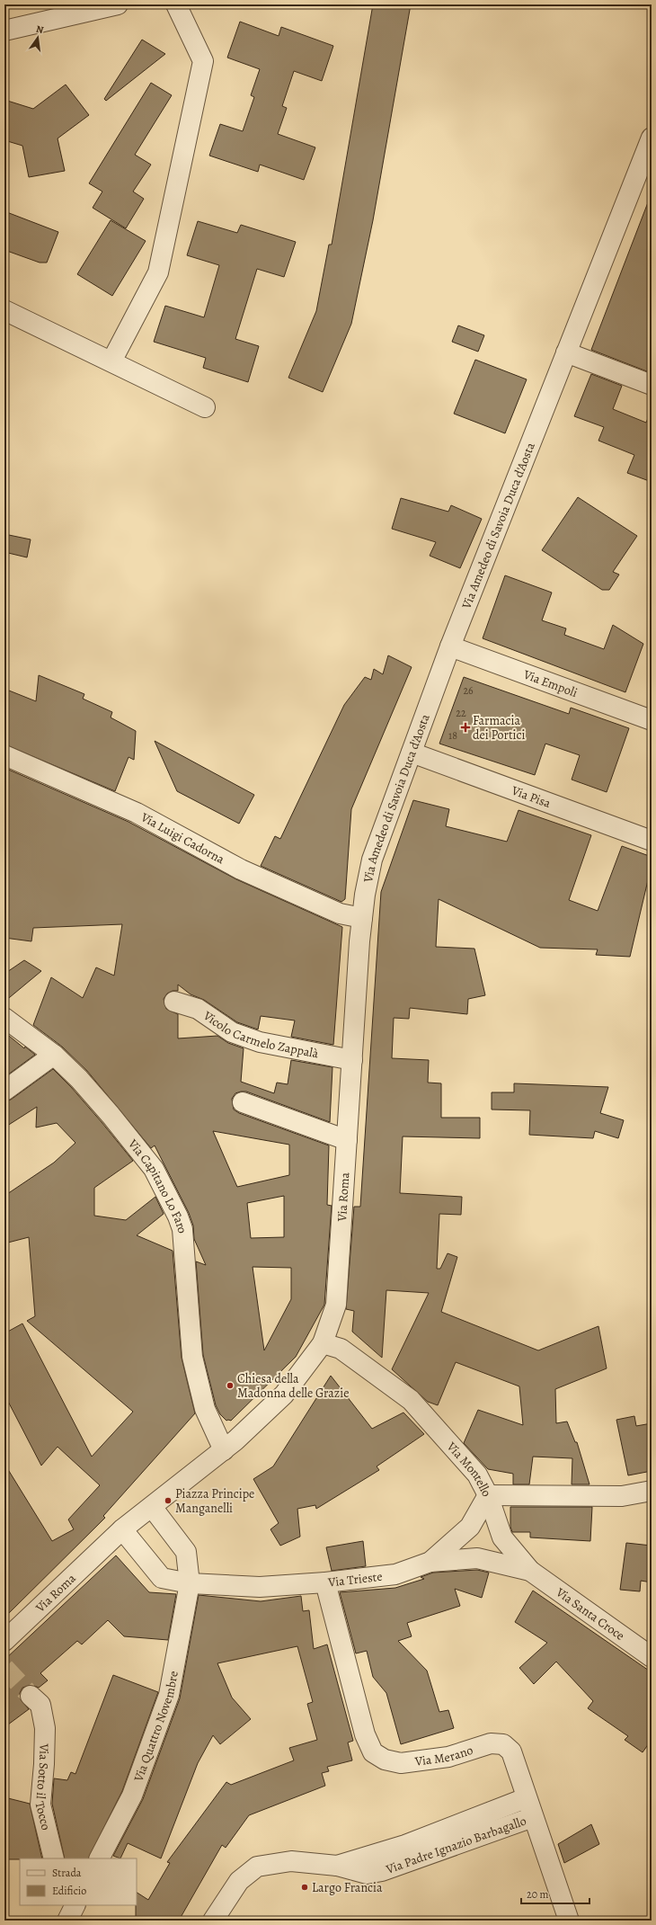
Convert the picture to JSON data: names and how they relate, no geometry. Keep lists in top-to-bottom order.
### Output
{
  "streets": {
    "street": [
      "Via Amedeo di Savoia Duca d'Aosta",
      "Via Empoli",
      "Via Pisa",
      "Via Luigi Cadorna",
      "Vicolo Carmelo Zappalà",
      "Via Capitano Lo Faro",
      "Via Roma",
      "Via Montello",
      "Via Trieste",
      "Via Santa Croce",
      "Via Quattro Novembre",
      "Via Merano",
      "Via Sotto il Tocco",
      "Via Padre Ignazio Barbagallo"
    ]
  },
  "crossings": [
    ["Via Amedeo di Savoia Duca d'Aosta", "Via Empoli"],
    ["Via Amedeo di Savoia Duca d'Aosta", "Via Pisa"],
    ["Via Amedeo di Savoia Duca d'Aosta", "Via Luigi Cadorna"],
    ["Via Amedeo di Savoia Duca d'Aosta", "Via Roma"],
    ["Via Luigi Cadorna", "Via Roma"],
    ["Vicolo Carmelo Zappalà", "Via Roma"],
    ["Via Capitano Lo Faro", "Via Roma"],
    ["Via Roma", "Via Montello"],
    ["Via Roma", "Via Trieste"],
    ["Via Roma", "Via Quattro Novembre"],
    ["Via Montello", "Via Trieste"],
    ["Via Trieste", "Via Quattro Novembre"],
    ["Via Trieste", "Via Merano"],
    ["Via Merano", "Via Padre Ignazio Barbagallo"]
  ],
  "places": {
    "health": ["Farmacia dei Portici"],
    "other": ["Chiesa della Madonna delle Grazie", "Piazza Principe Manganelli", "Largo Francia"]
  },
  "house_numbers": ["26", "22", "18"],
  "legend": ["Strada", "Edificio"],
  "scale_bar": "20 m",
  "north": "top"
}
